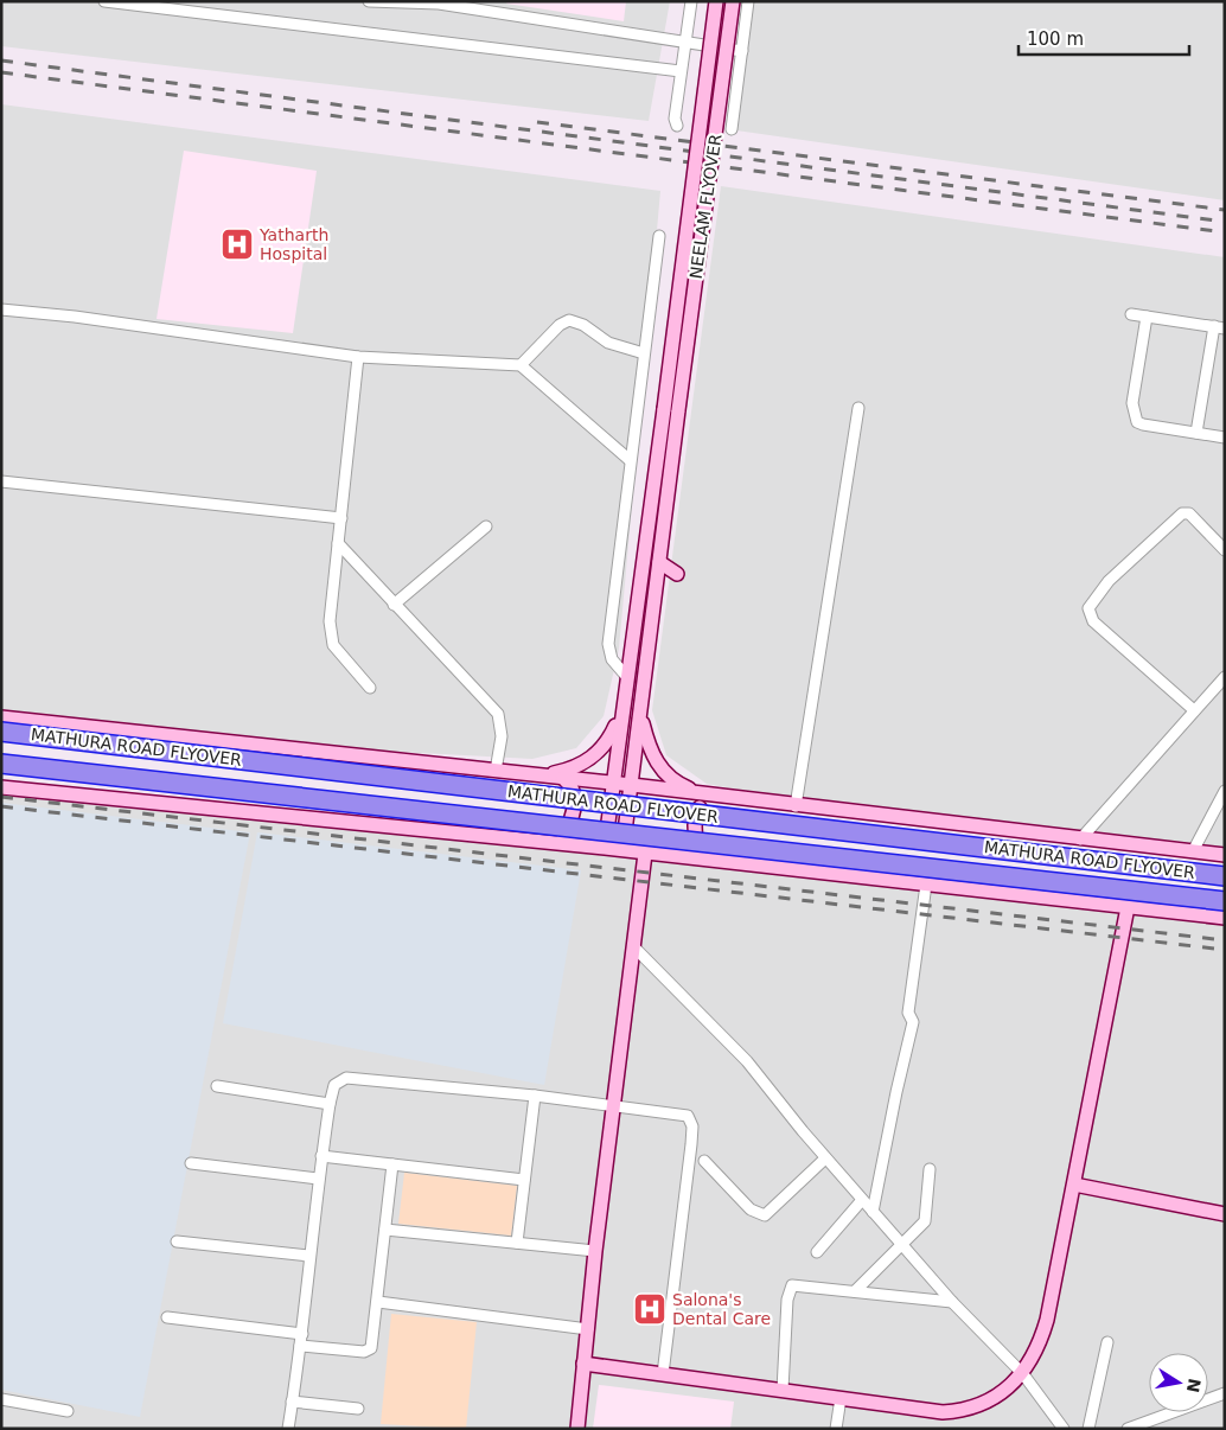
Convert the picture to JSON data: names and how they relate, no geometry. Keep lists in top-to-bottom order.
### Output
{
  "streets": {
    "highway": ["MATHURA ROAD FLYOVER"],
    "street": ["NEELAM FLYOVER"]
  },
  "places": {
    "hospital": ["Yatharth Hospital", "Salona's Dental Care"]
  },
  "scale_bar": "100 m",
  "north": "right"
}
